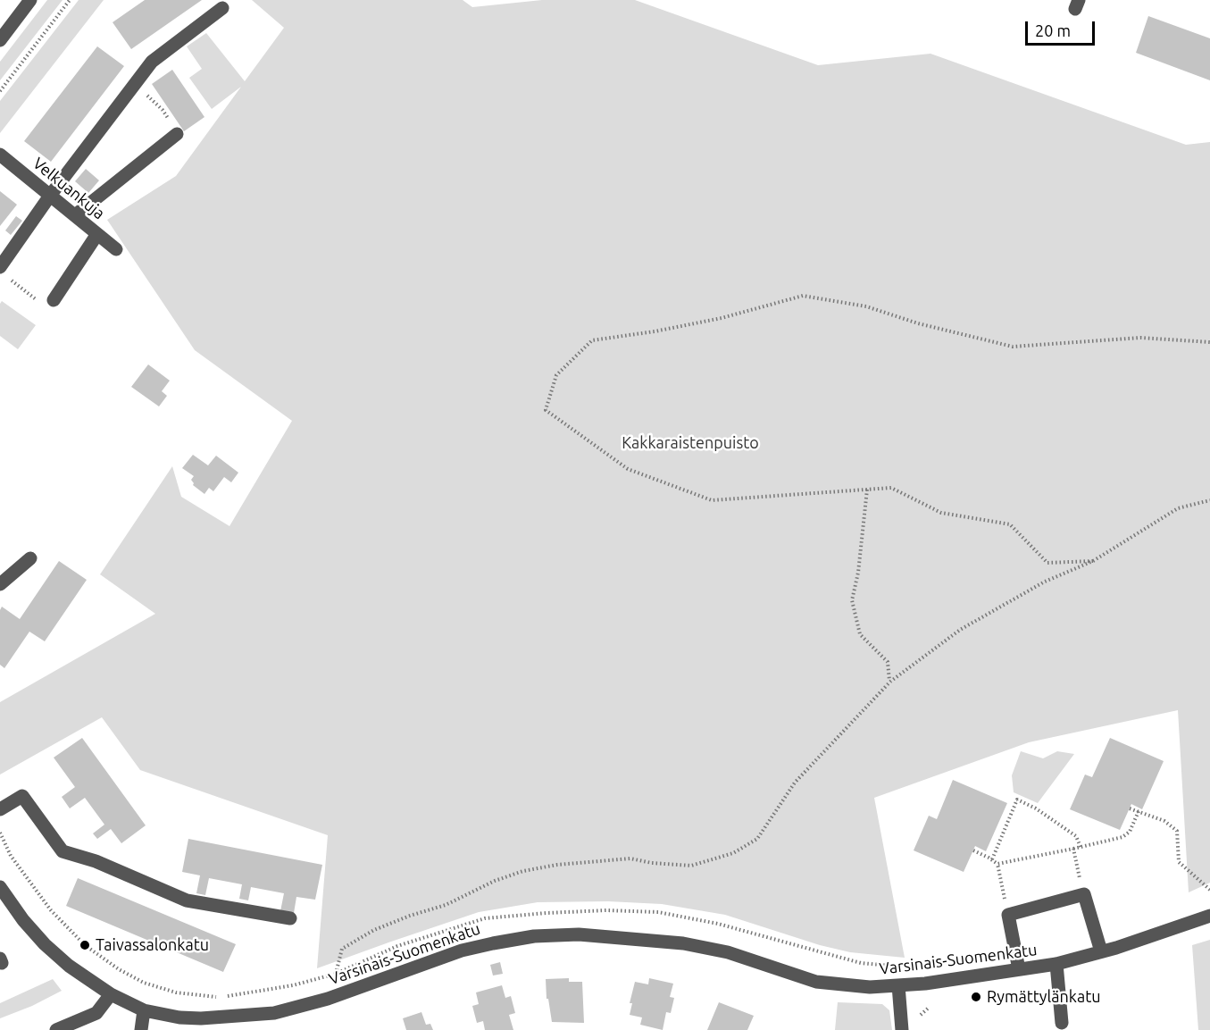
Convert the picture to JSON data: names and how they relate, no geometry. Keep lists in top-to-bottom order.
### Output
{
  "streets": {
    "street": ["Velkuankuja", "Varsinais-Suomenkatu"]
  },
  "parks": ["Kakkaraistenpuisto"],
  "places": ["Taivassalonkatu", "Rymättylänkatu"],
  "scale_bar": "20 m"
}
